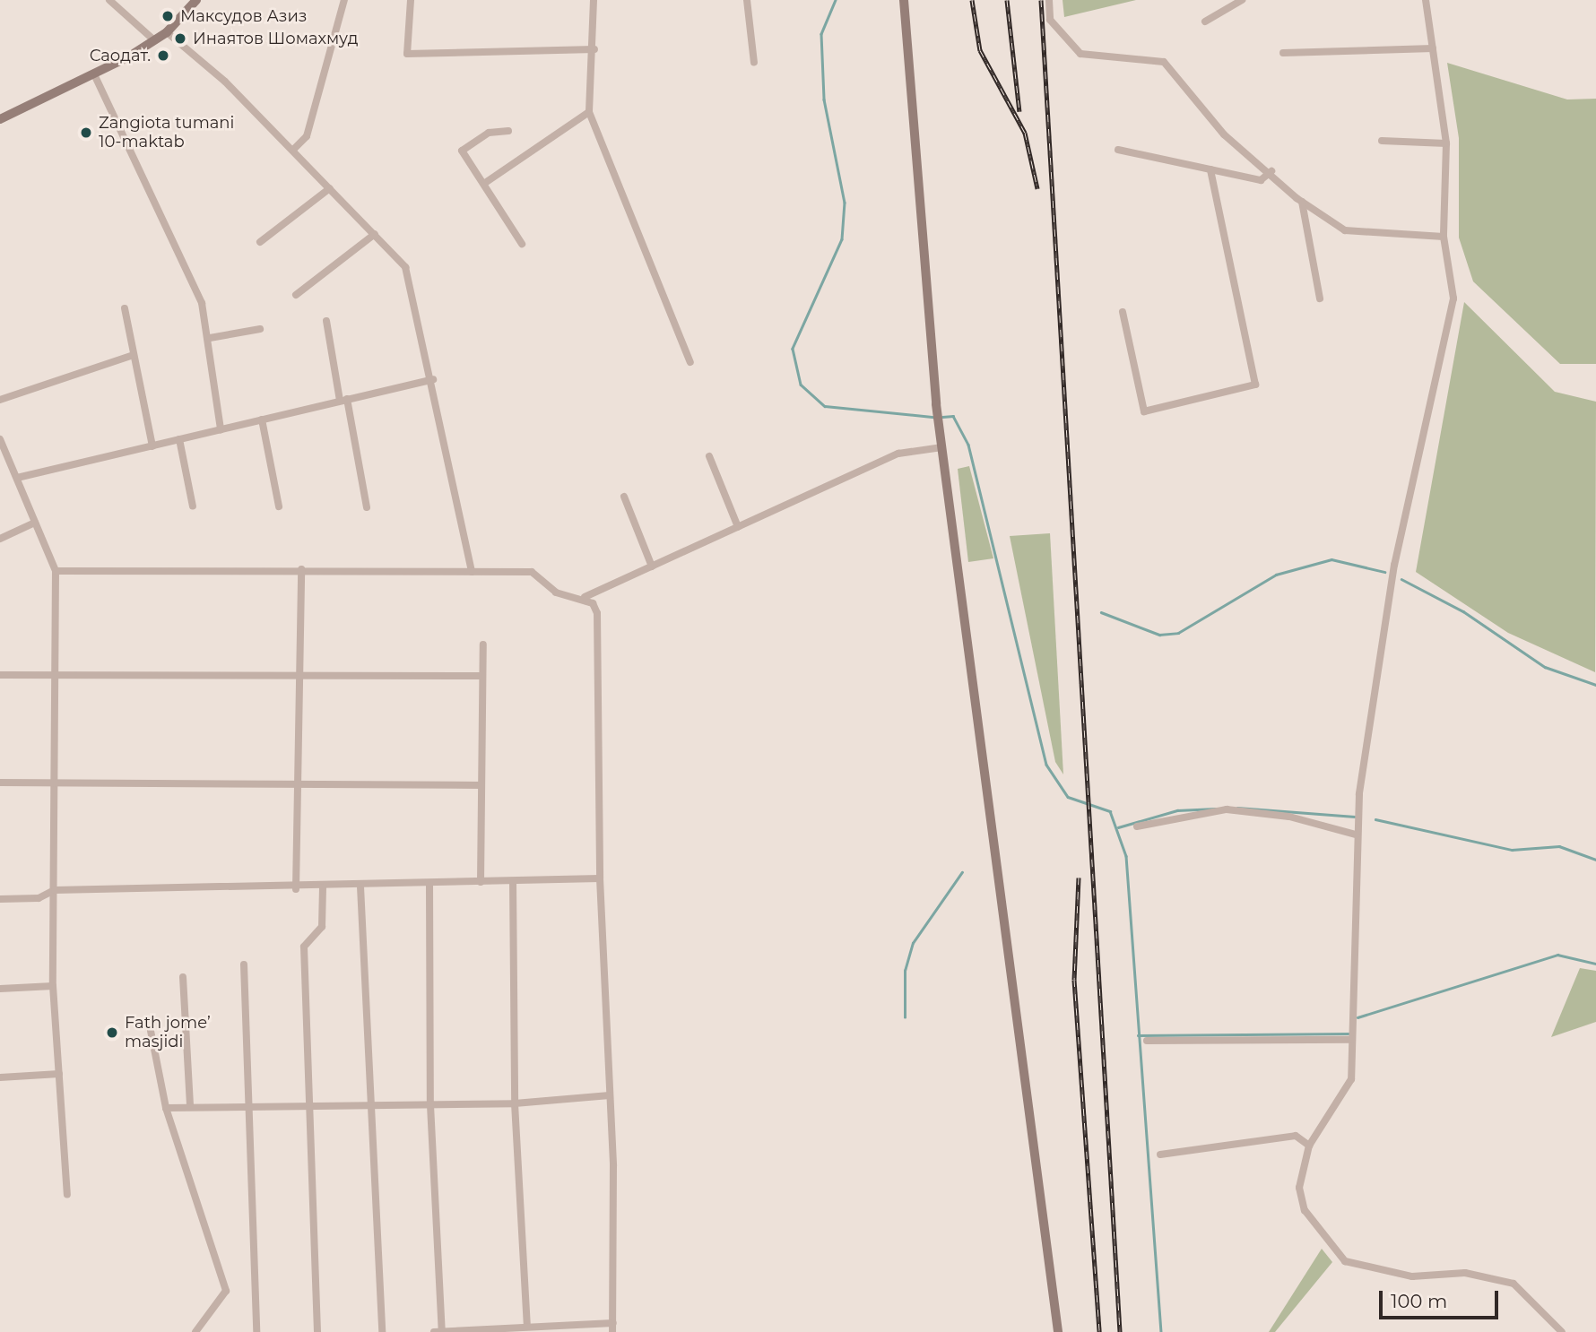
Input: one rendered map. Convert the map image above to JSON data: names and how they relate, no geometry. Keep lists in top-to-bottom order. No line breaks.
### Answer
{"places":["Максудов Азиз","Инаятов Шомахмуд","Саодат.","Zangiota tumani 10-maktab","Fath jome’ masjidi"],"scale_bar":"100 m"}
